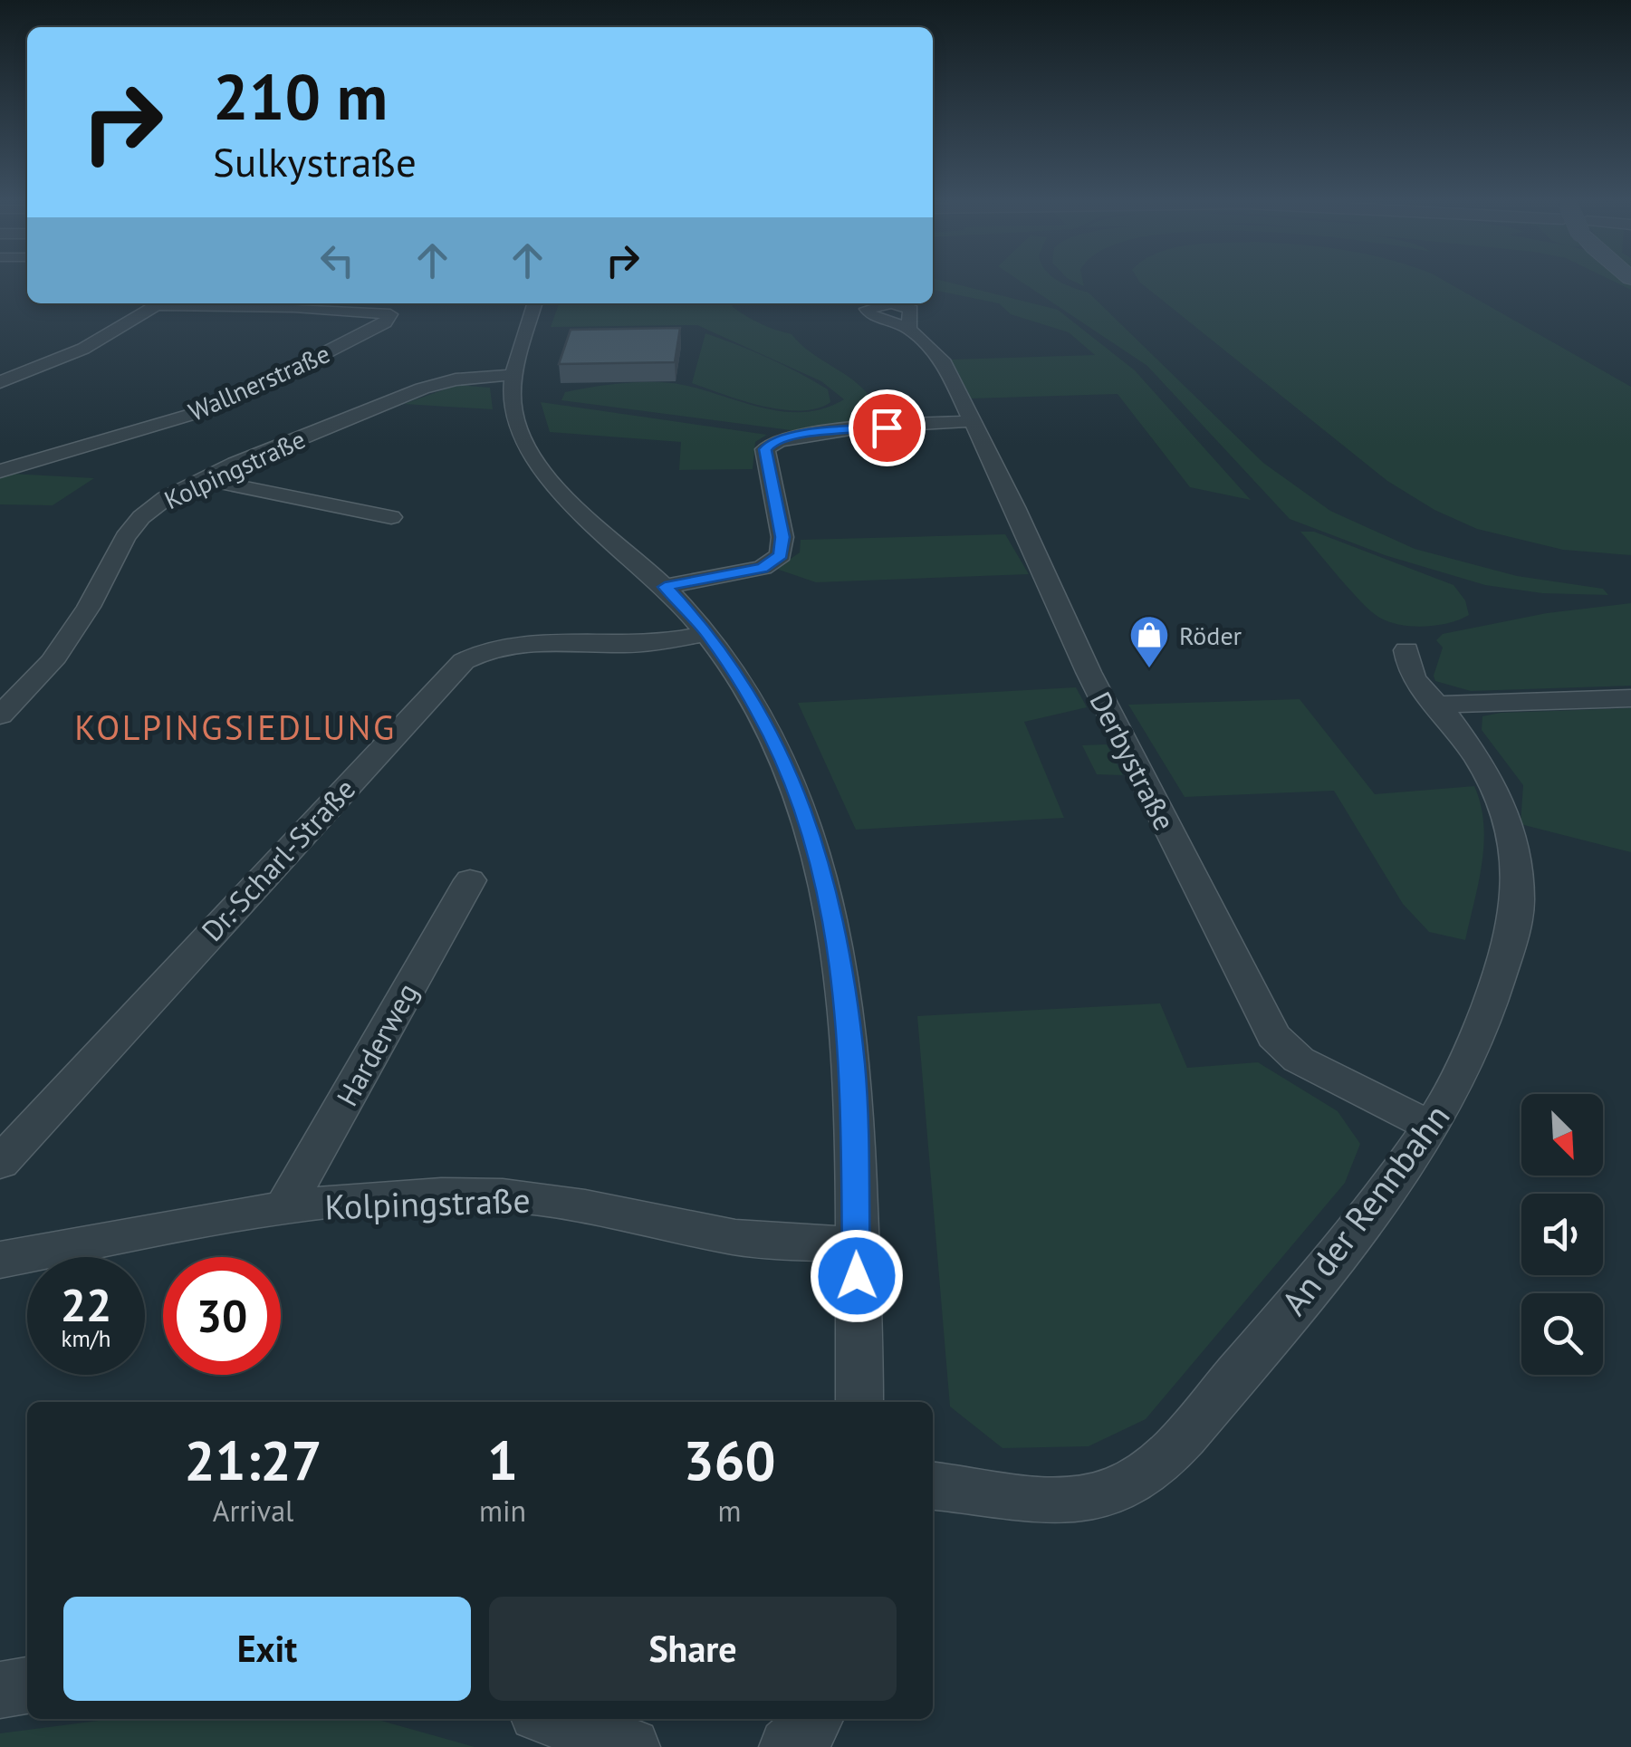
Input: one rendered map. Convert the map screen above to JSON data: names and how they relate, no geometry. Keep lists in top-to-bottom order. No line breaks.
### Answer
{"streets":{"street":["Wallnerstraße","Kolpingstraße","Derbystraße","Dr.-Scharl-Straße","Harderweg","An der Rennbahn"]},"crossings":[["Kolpingstraße","Harderweg"],["Derbystraße","An der Rennbahn"]],"districts":["KOLPINGSIEDLUNG"],"places":{"shop":["Röder"]},"north":"bottom right","page":{"turn":["210 m","Sulkystraße"],"speed":"22 km/h","limit":"30","eta":["21:27","Arrival","1","min","360","m"],"buttons":["Exit","Share"]}}
